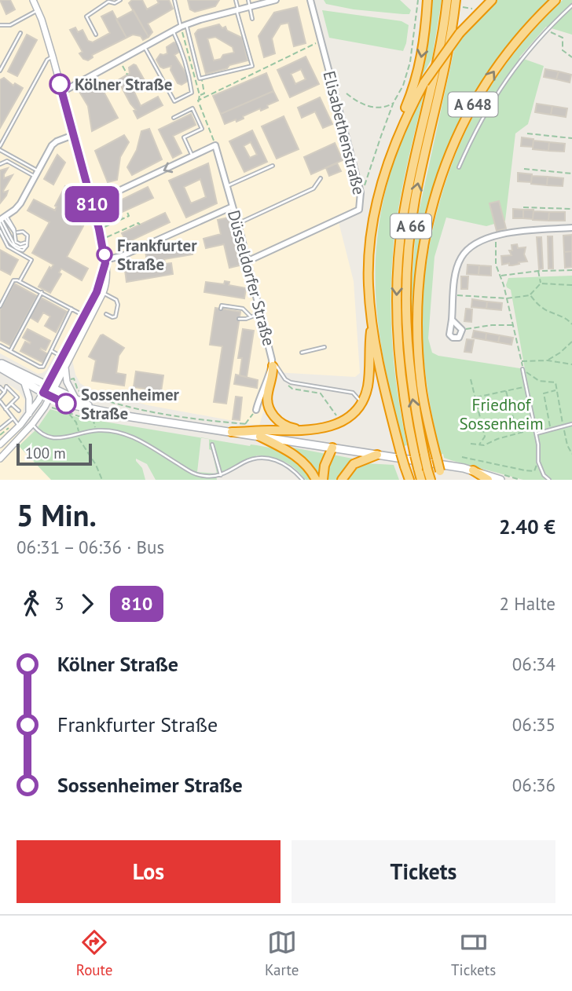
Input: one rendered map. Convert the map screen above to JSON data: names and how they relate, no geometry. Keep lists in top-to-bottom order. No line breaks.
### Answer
{"streets":{"highway":["A 648","A 66"],"street":["Elisabethenstraße","Düsseldorfer Straße"]},"crossings":[["Elisabethenstraße","Düsseldorfer Straße"]],"parks":["Friedhof Sossenheim"],"places":["Kölner Straße","Frankfurter Straße","Sossenheimer Straße"],"lines":["bus line 810"],"scale_bar":"100 m","page":{"on_map":"810","scale":"100 m","heading":["5 Min.","06:31 – 06:36 · Bus","2.40 €"],"legs":["3","810","2 Halte"],"list":[{"name":"Kölner Straße","value":"06:34"},{"name":"Frankfurter Straße","value":"06:35"},{"name":"Sossenheimer Straße","value":"06:36"}],"buttons":["Los","Tickets"],"tabs":["Route","Karte","Tickets"]}}
